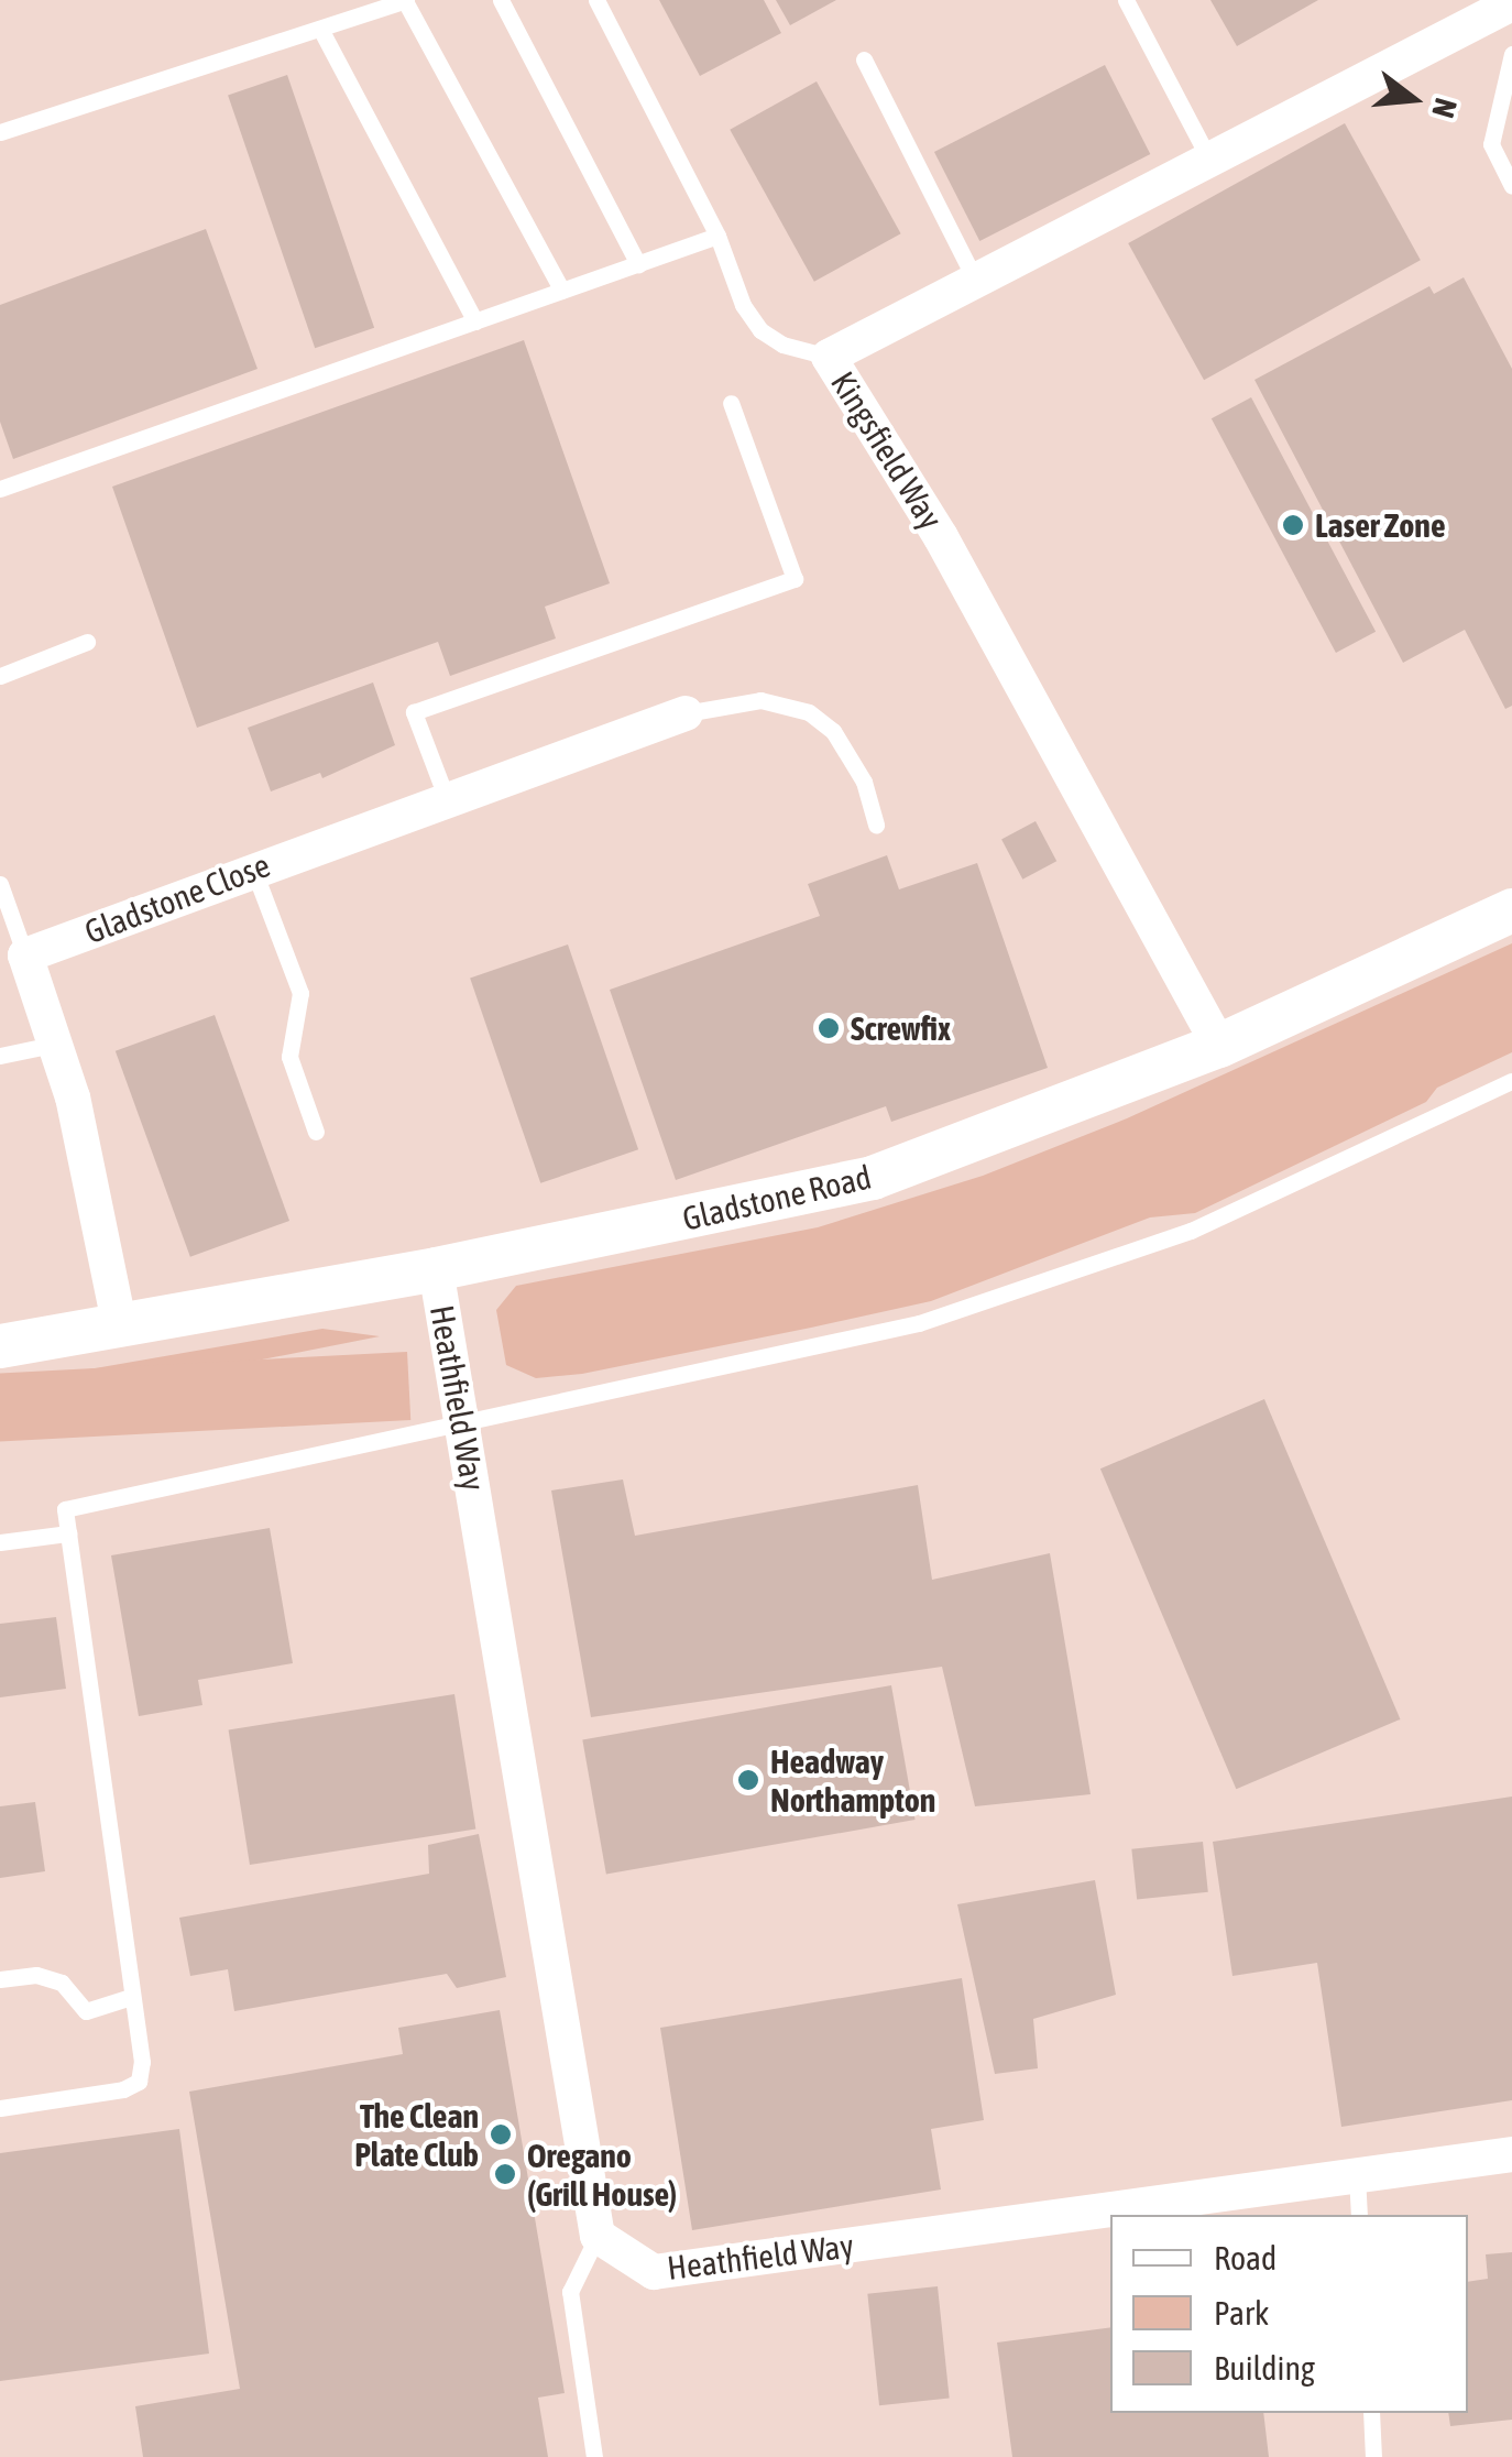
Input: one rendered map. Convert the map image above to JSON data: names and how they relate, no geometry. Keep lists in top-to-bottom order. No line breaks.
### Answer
{"streets":{"street":["Kingsfield Way","Gladstone Close","Gladstone Road","Heathfield Way"]},"crossings":[["Kingsfield Way","Gladstone Road"],["Gladstone Road","Heathfield Way"]],"places":["Laser Zone","Screwfix","Headway Northampton","The Clean Plate Club","Oregano (Grill House)"],"legend":["Road","Park","Building"],"north":"right"}
